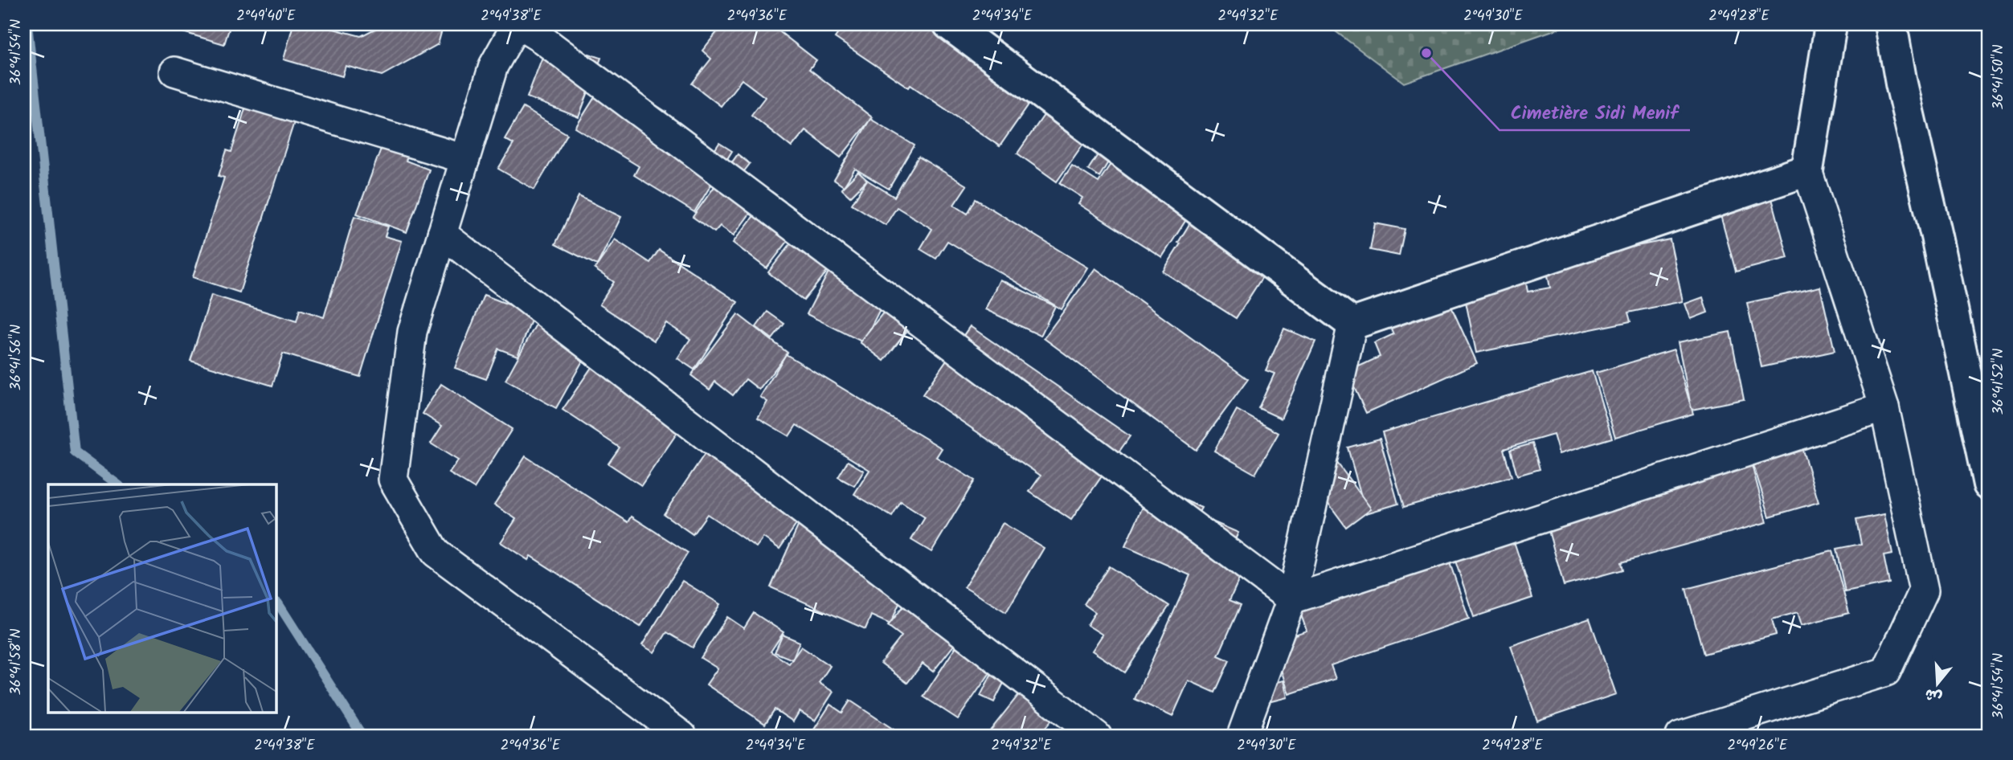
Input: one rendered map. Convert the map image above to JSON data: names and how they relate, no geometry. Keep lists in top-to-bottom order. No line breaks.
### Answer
{"places":["Cimetière Sidi Menif"],"north":"bottom","coordinates":["2°49'40\"E","2°49'38\"E","2°49'36\"E","2°49'34\"E","2°49'32\"E","2°49'30\"E","2°49'28\"E","36°41'54\"N","36°41'50\"N","36°41'56\"N","36°41'52\"N","36°41'58\"N","2°49'26\"E"]}
